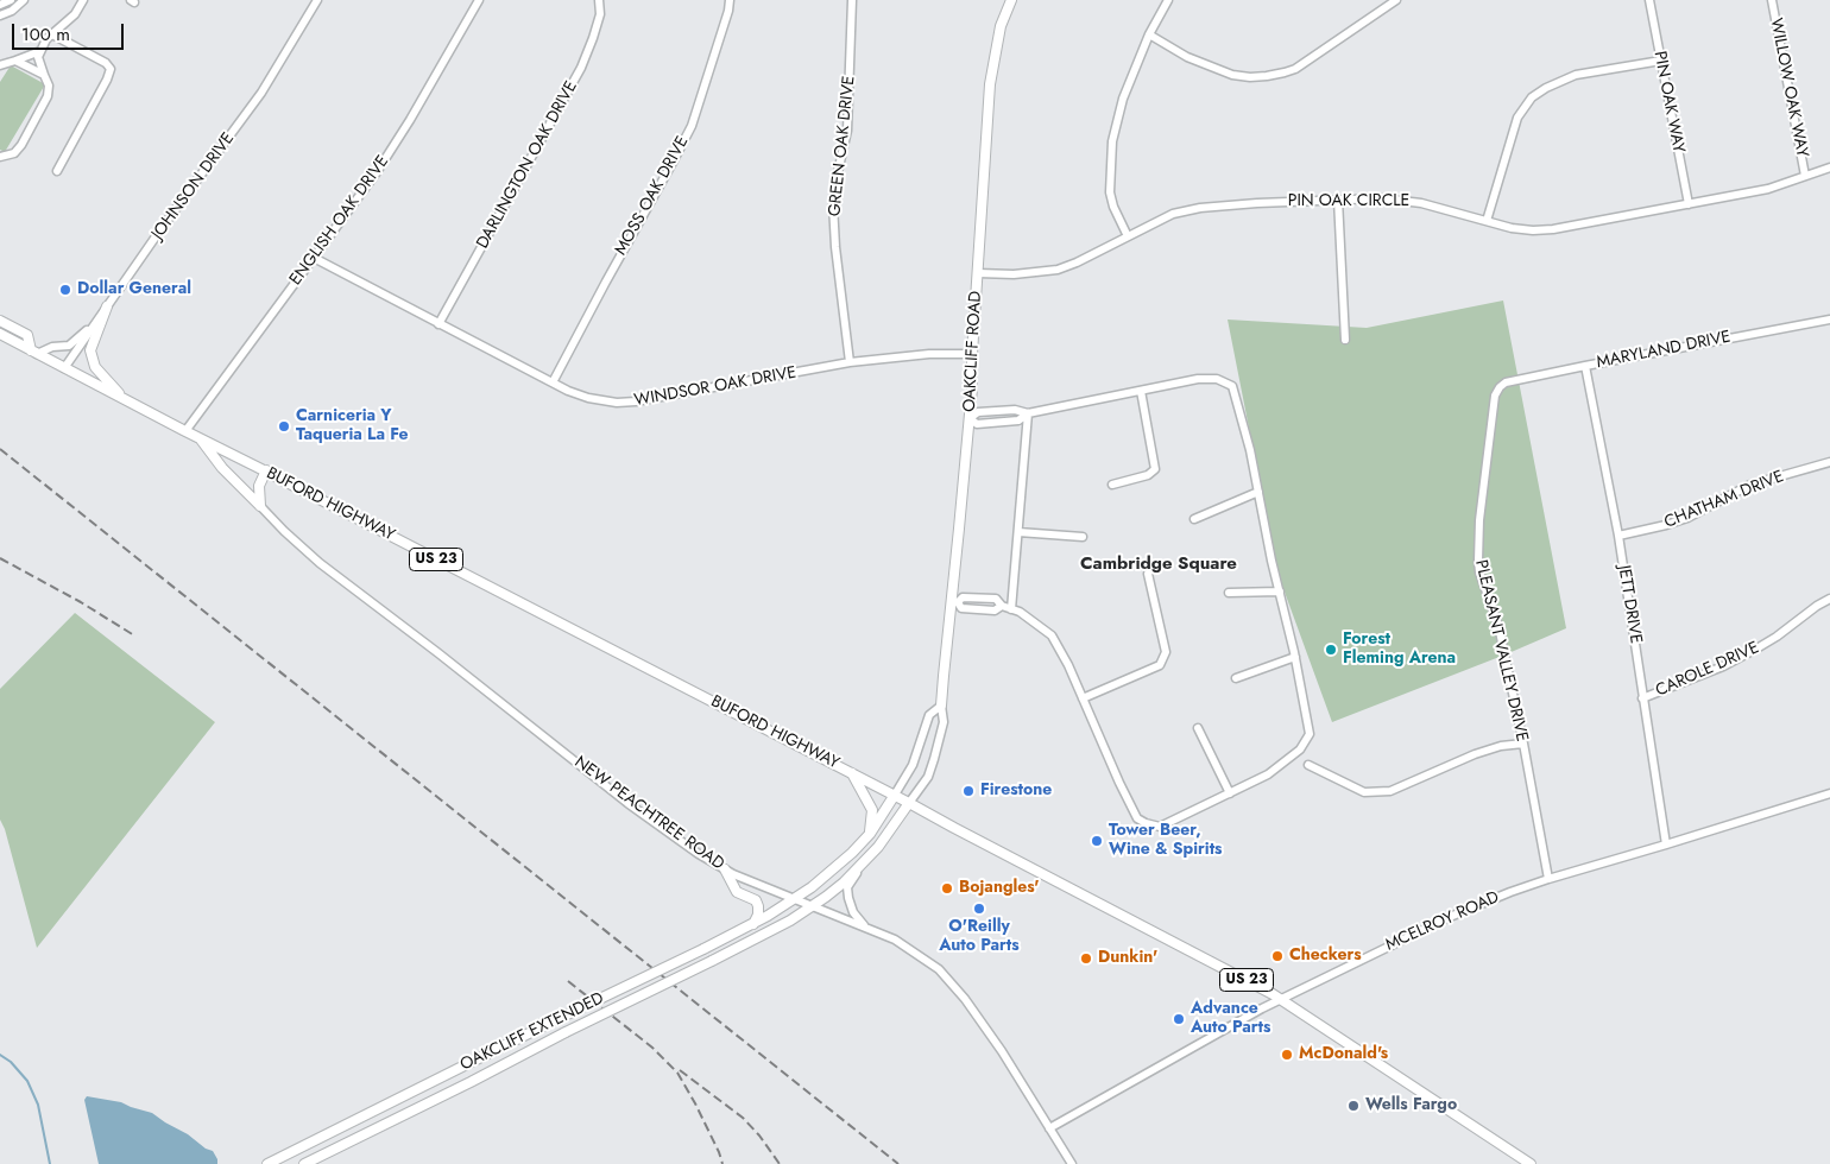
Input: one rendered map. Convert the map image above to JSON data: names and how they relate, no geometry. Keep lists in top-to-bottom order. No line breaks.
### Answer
{"streets":{"main road":["OAKCLIFF ROAD","BUFORD HIGHWAY","US 23","OAKCLIFF EXTENDED"],"street":["WILLOW OAK WAY","PIN OAK WAY","GREEN OAK DRIVE","DARLINGTON OAK DRIVE","JOHNSON DRIVE","MOSS OAK DRIVE","PIN OAK CIRCLE","ENGLISH OAK DRIVE","MARYLAND DRIVE","WINDSOR OAK DRIVE","CHATHAM DRIVE","JETT DRIVE","PLEASANT VALLEY DRIVE","CAROLE DRIVE","NEW PEACHTREE ROAD","MCELROY ROAD"]},"crossings":[["WILLOW OAK WAY","PIN OAK CIRCLE"],["PIN OAK WAY","PIN OAK CIRCLE"],["GREEN OAK DRIVE","WINDSOR OAK DRIVE"],["DARLINGTON OAK DRIVE","WINDSOR OAK DRIVE"],["JOHNSON DRIVE","BUFORD HIGHWAY"],["MOSS OAK DRIVE","WINDSOR OAK DRIVE"],["PIN OAK CIRCLE","OAKCLIFF ROAD"],["ENGLISH OAK DRIVE","WINDSOR OAK DRIVE"],["ENGLISH OAK DRIVE","BUFORD HIGHWAY"],["MARYLAND DRIVE","JETT DRIVE"],["MARYLAND DRIVE","PLEASANT VALLEY DRIVE"],["OAKCLIFF ROAD","WINDSOR OAK DRIVE"],["OAKCLIFF ROAD","BUFORD HIGHWAY"],["OAKCLIFF ROAD","NEW PEACHTREE ROAD"],["OAKCLIFF ROAD","OAKCLIFF EXTENDED"],["CHATHAM DRIVE","JETT DRIVE"],["BUFORD HIGHWAY","MCELROY ROAD"],["JETT DRIVE","CAROLE DRIVE"],["JETT DRIVE","MCELROY ROAD"],["PLEASANT VALLEY DRIVE","MCELROY ROAD"],["NEW PEACHTREE ROAD","MCELROY ROAD"],["NEW PEACHTREE ROAD","OAKCLIFF EXTENDED"]],"districts":["Cambridge Square"],"places":["Dollar General","Carniceria Y Taqueria La Fe","Forest Fleming Arena","Firestone","Tower Beer, Wine & Spirits","Bojangles'","O'Reilly Auto Parts","Checkers","Dunkin'","Advance Auto Parts","McDonald's","Wells Fargo"],"scale_bar":"100 m"}
